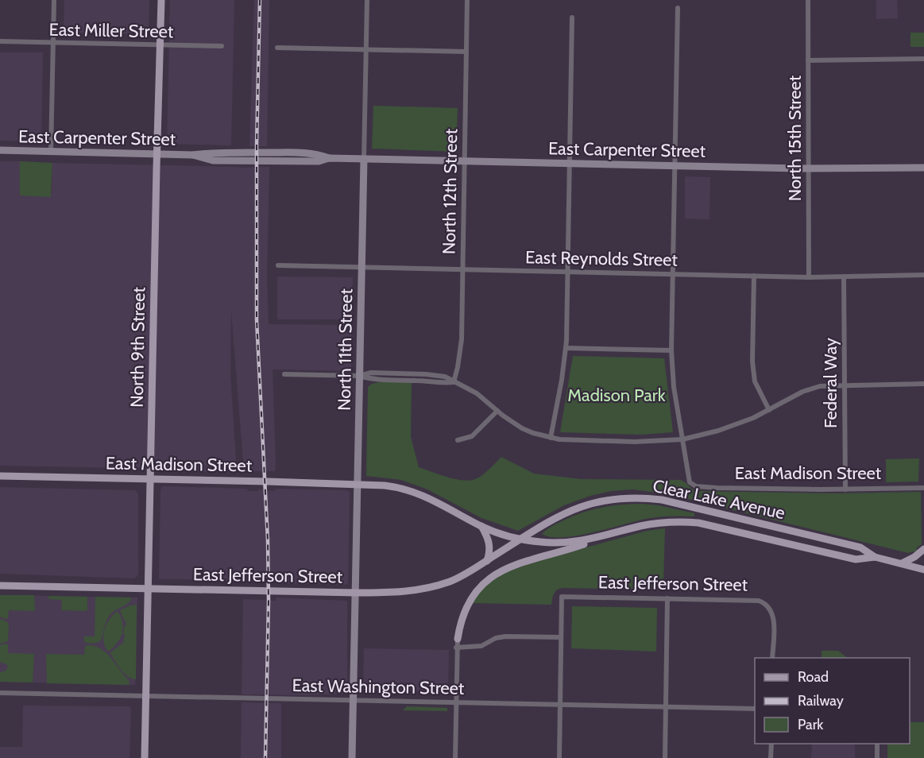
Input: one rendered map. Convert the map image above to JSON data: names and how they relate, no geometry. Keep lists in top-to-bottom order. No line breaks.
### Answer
{"streets":{"main road":["North 9th Street","East Madison Street","Clear Lake Avenue","East Jefferson Street"],"street":["East Miller Street","East Carpenter Street","North 15th Street","North 12th Street","East Reynolds Street","North 11th Street","Federal Way","East Washington Street"]},"crossings":[["East Miller Street","North 9th Street"],["East Carpenter Street","North 15th Street"],["East Carpenter Street","North 12th Street"],["East Carpenter Street","North 9th Street"],["East Carpenter Street","North 11th Street"],["North 15th Street","East Reynolds Street"],["North 12th Street","East Reynolds Street"],["East Reynolds Street","North 11th Street"],["East Reynolds Street","Federal Way"],["North 9th Street","East Madison Street"],["North 9th Street","East Jefferson Street"],["North 9th Street","East Washington Street"],["North 11th Street","East Madison Street"],["North 11th Street","East Jefferson Street"],["North 11th Street","East Washington Street"],["Federal Way","East Madison Street"],["East Madison Street","Clear Lake Avenue"],["East Madison Street","East Jefferson Street"],["Clear Lake Avenue","East Jefferson Street"]],"parks":["Madison Park"],"legend":["Road","Railway","Park"]}
